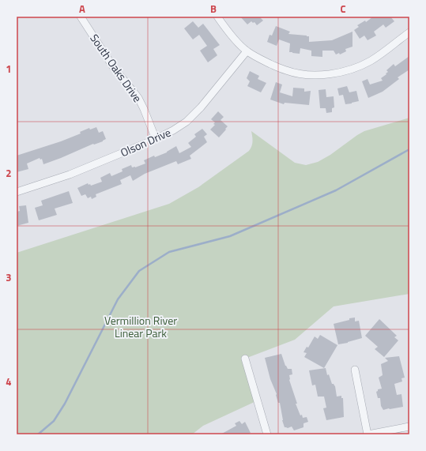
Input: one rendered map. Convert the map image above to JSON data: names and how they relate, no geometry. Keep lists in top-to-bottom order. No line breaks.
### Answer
{"streets":{"street":["South Oaks Drive","Olson Drive"]},"crossings":[["South Oaks Drive","Olson Drive"]],"parks":["Vermillion River Linear Park"],"grid":{"columns":["A","B","C"],"rows":["1","2","3","4"]}}
